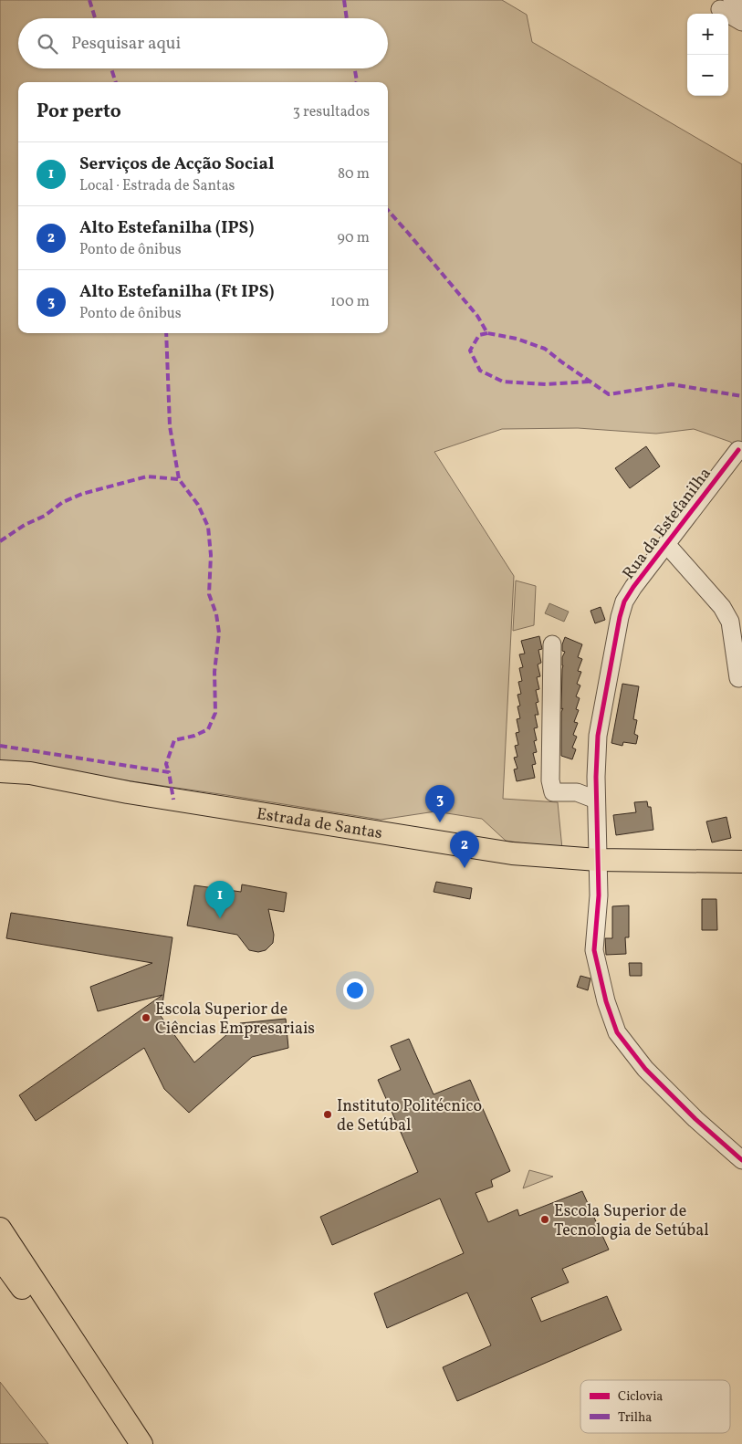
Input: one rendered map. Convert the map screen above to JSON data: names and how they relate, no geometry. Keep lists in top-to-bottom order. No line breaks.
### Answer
{"streets":{"main road":["Estrada de Santas"],"street":["Rua da Estefanilha"]},"crossings":[["Rua da Estefanilha","Estrada de Santas"]],"places":["Escola Superior de Ciências Empresariais","Instituto Politécnico de Setúbal","Escola Superior de Tecnologia de Setúbal"],"legend":["Ciclovia","Trilha"],"page":{"map_buttons":["+","−"],"search":"Pesquisar aqui","heading":["Por perto","3 resultados"],"list":[{"mark":"1","name":"Serviços de Acção Social","note":"Local · Estrada de Santas","value":"80 m"},{"mark":"2","name":"Alto Estefanilha (IPS)","note":"Ponto de ônibus","value":"90 m"},{"mark":"3","name":"Alto Estefanilha (Ft IPS)","note":"Ponto de ônibus","value":"100 m"}],"pins":["3","2","1"]}}
